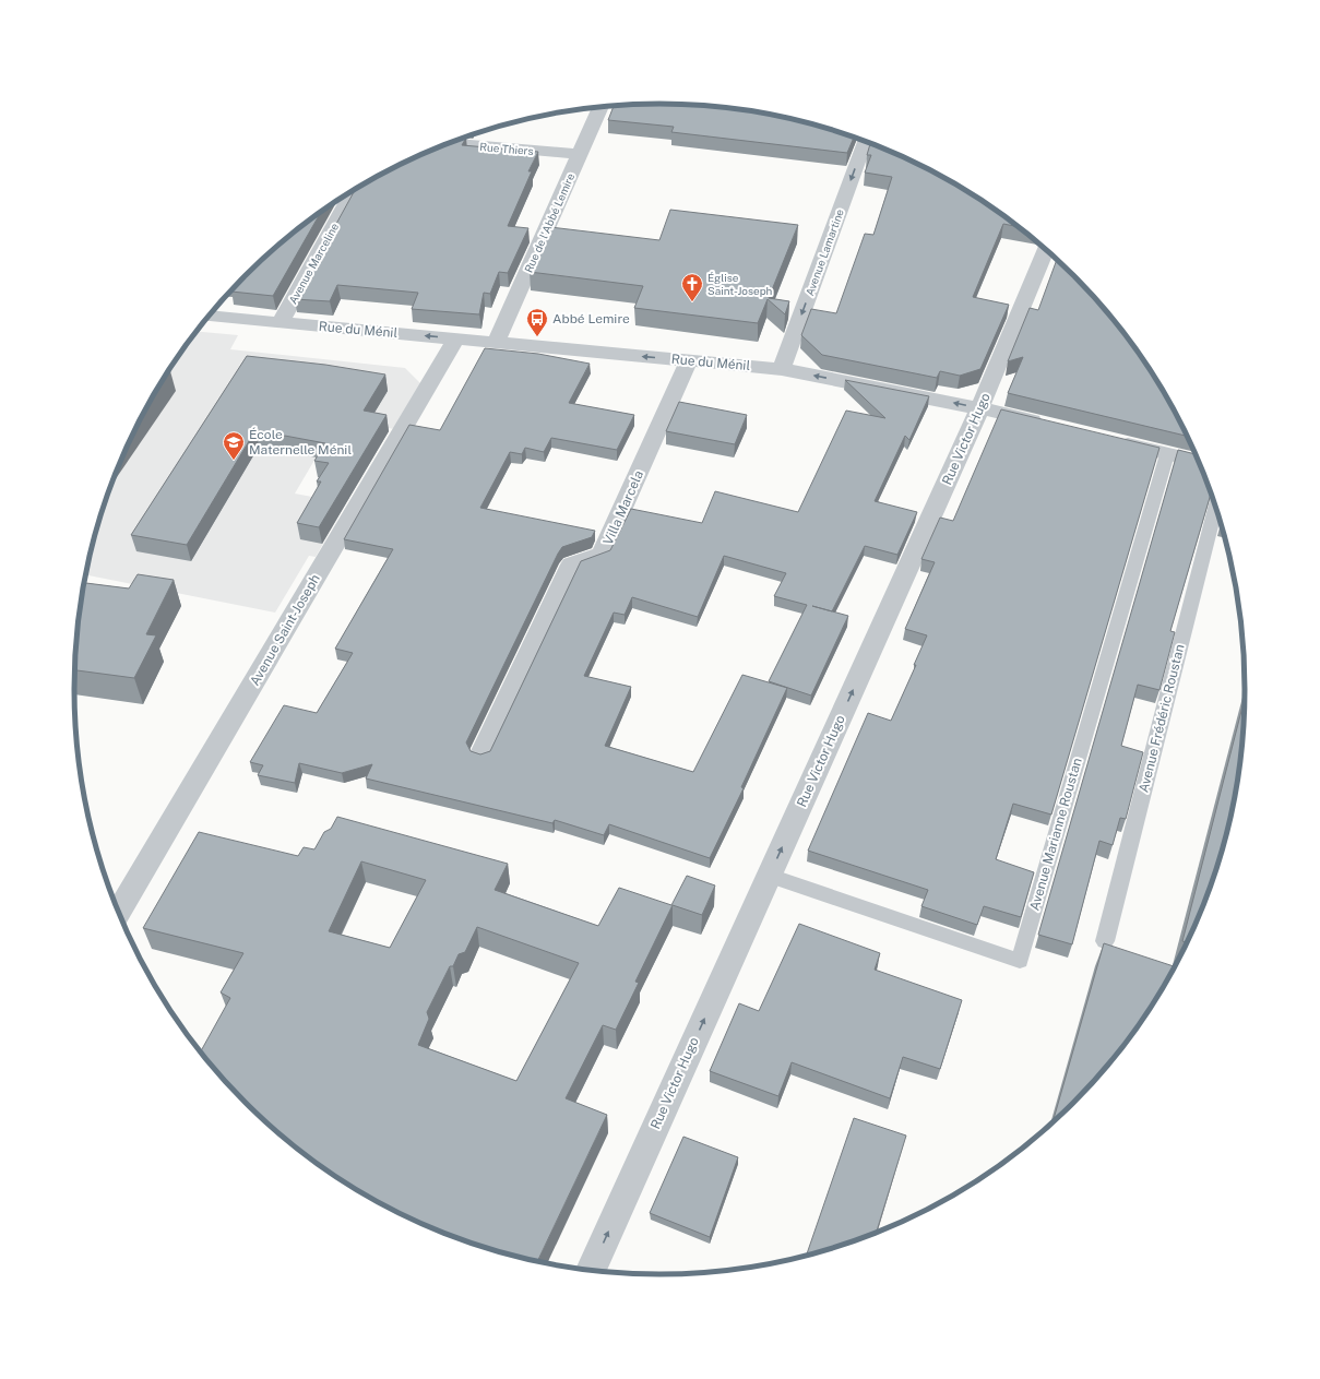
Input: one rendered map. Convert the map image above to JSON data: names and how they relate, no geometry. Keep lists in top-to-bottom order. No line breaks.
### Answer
{"streets":{"street":["Rue Thiers","Rue de l'Abbé Lemire","Avenue Lamartine","Avenue Marceline","Rue du Ménil","Rue Victor Hugo","Villa Marcela","Avenue Saint-Joseph"],"lane":["Avenue Frédéric Roustan","Avenue Marianne Roustan"]},"crossings":[["Rue Thiers","Rue de l'Abbé Lemire"],["Rue de l'Abbé Lemire","Rue du Ménil"],["Avenue Lamartine","Rue du Ménil"],["Avenue Marceline","Rue du Ménil"],["Rue du Ménil","Rue Victor Hugo"],["Rue du Ménil","Villa Marcela"],["Rue du Ménil","Avenue Saint-Joseph"],["Rue Victor Hugo","Avenue Marianne Roustan"]],"one_way":["Avenue Lamartine","Rue du Ménil","Rue Victor Hugo"],"places":{"church":["Église Saint-Joseph"],"bus stop":["Abbé Lemire"],"school or university":["École Maternelle Ménil"]}}
